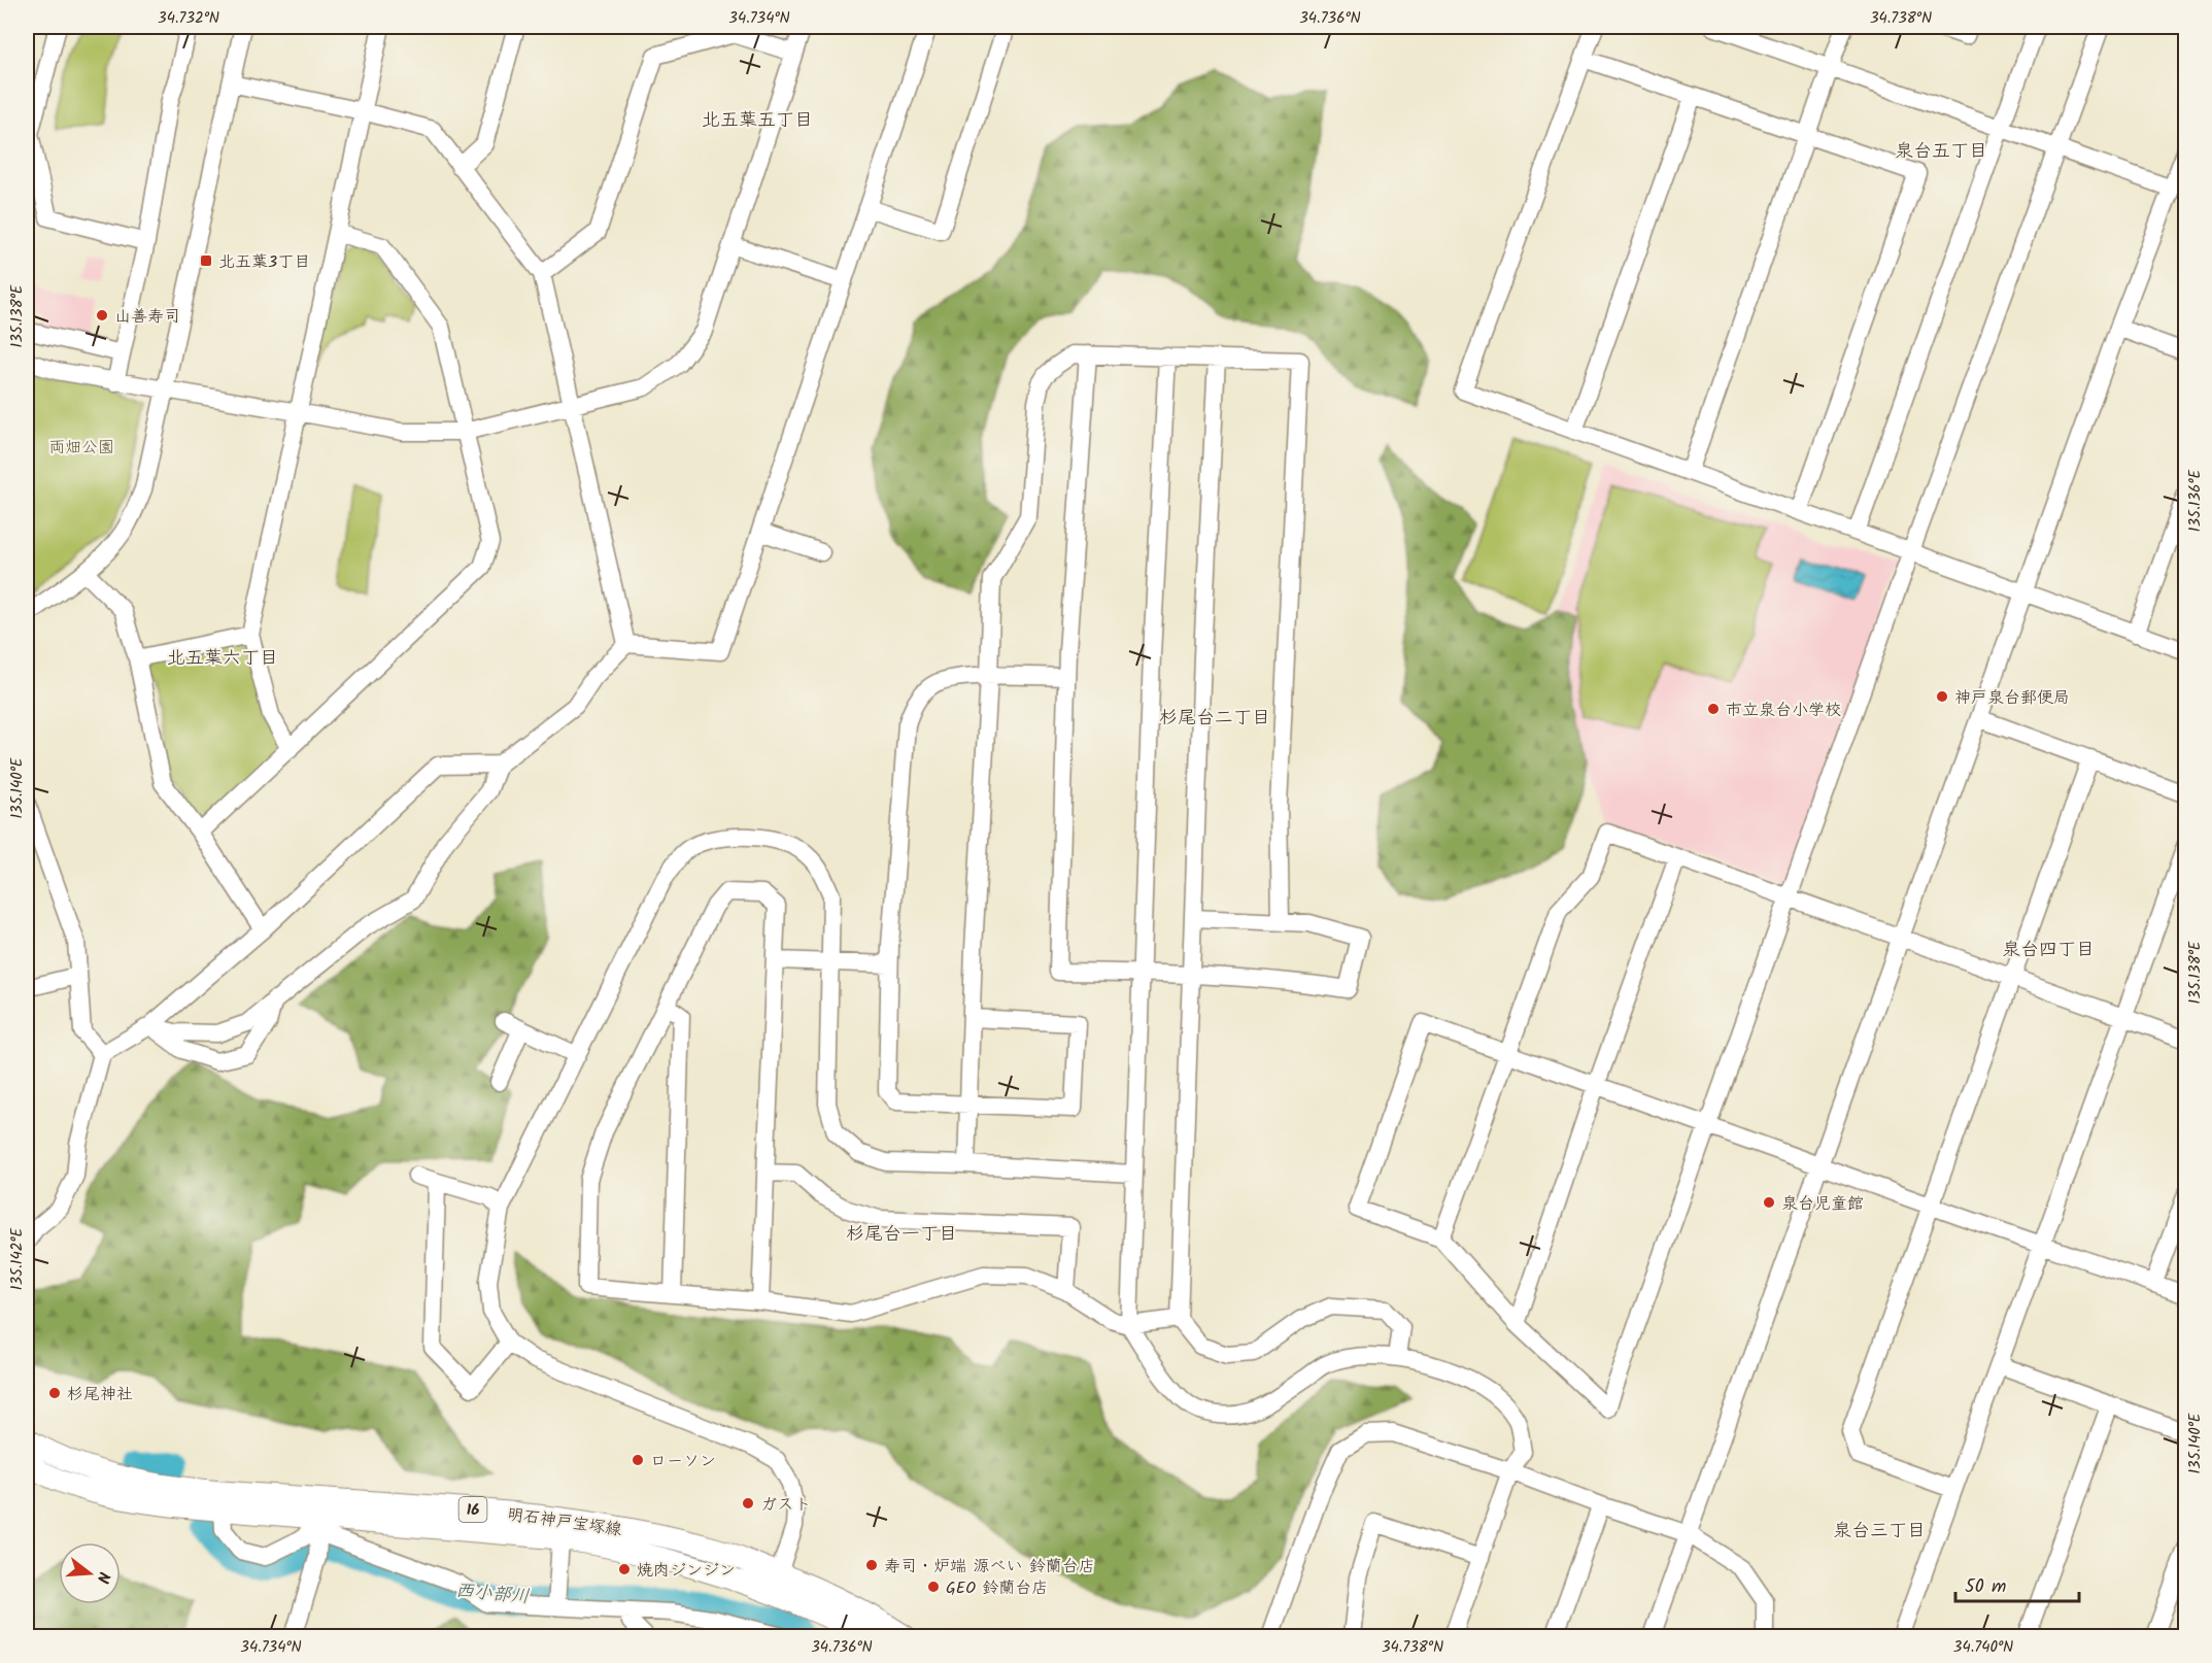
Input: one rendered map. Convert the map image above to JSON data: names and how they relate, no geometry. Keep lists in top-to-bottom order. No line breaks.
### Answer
{"streets":{"main road":["16","明石神戸宝塚線"]},"districts":["北五葉五丁目","泉台五丁目","北五葉六丁目","杉尾台二丁目","泉台四丁目","杉尾台一丁目","泉台三丁目"],"water":["西小部川"],"parks":["両畑公園"],"places":{"transit":["北五葉3丁目"],"other":["山善寿司","神戸泉台郵便局","市立泉台小学校","泉台児童館","杉尾神社","ローソン","ガスト","寿司・炉端 源べい 鈴蘭台店","焼肉ジンジン","GEO 鈴蘭台店"]},"scale_bar":"50 m","north":"right","coordinates":["34.732°N","34.734°N","34.736°N","34.738°N","135.138°E","135.136°E","135.140°E","135.142°E","34.740°N"]}
